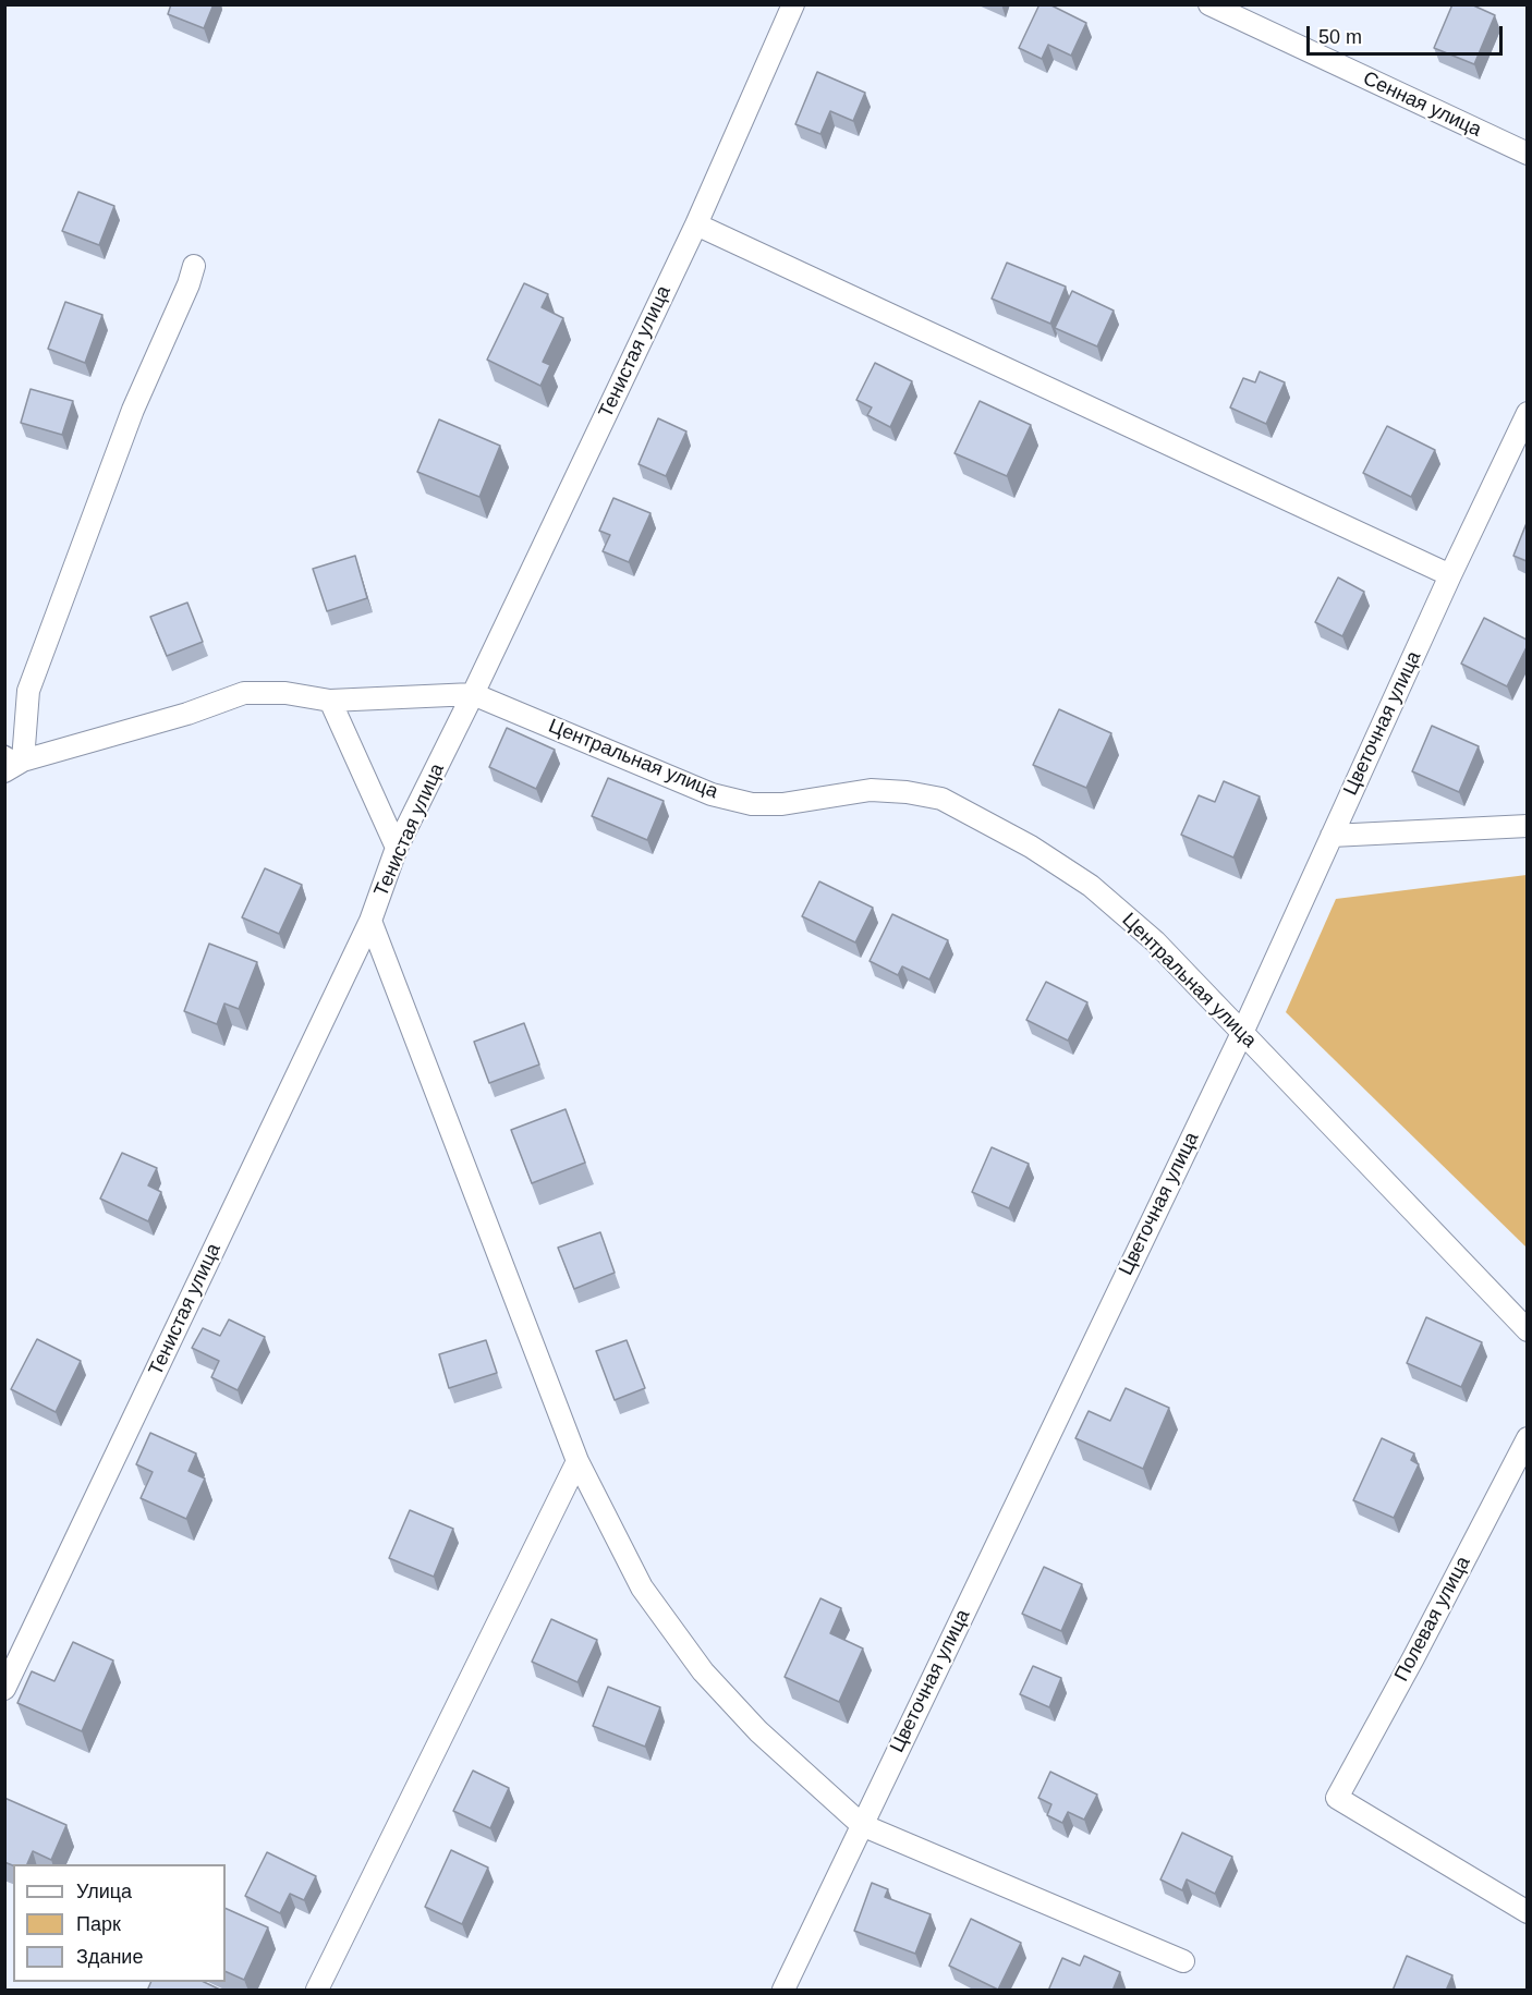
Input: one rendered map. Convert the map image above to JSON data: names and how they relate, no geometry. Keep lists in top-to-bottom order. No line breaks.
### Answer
{"streets":{"street":["Сенная улица","Тенистая улица","Цветочная улица","Центральная улица","Полевая улица"]},"crossings":[["Тенистая улица","Центральная улица"],["Цветочная улица","Центральная улица"]],"legend":["Улица","Парк","Здание"],"scale_bar":"50 m"}
